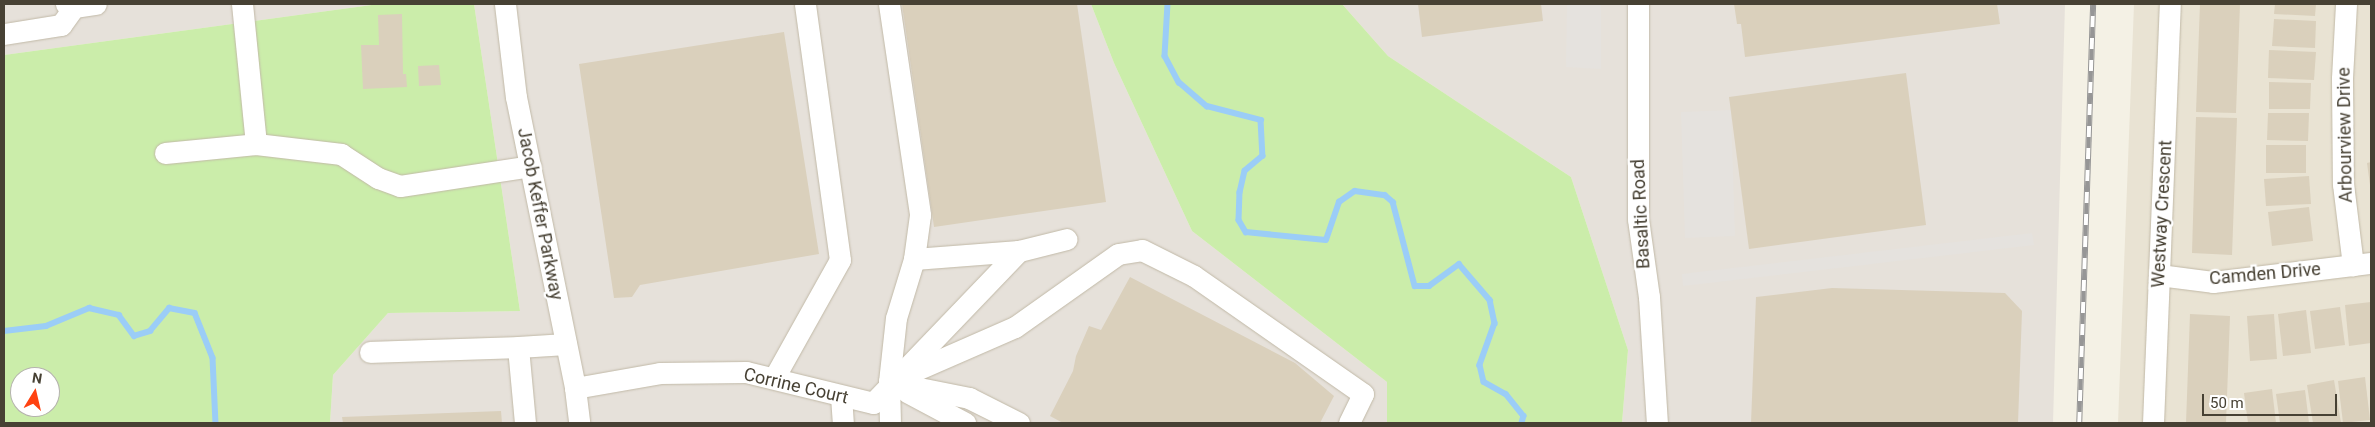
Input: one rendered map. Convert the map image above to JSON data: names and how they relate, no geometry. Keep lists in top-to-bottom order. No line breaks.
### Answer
{"streets":{"street":["Arbourview Drive","Jacob Keffer Parkway","Basaltic Road","Westway Crescent","Camden Drive","Corrine Court"]},"crossings":[["Arbourview Drive","Camden Drive"],["Jacob Keffer Parkway","Corrine Court"],["Westway Crescent","Camden Drive"]],"scale_bar":"50 m","north":"top"}
